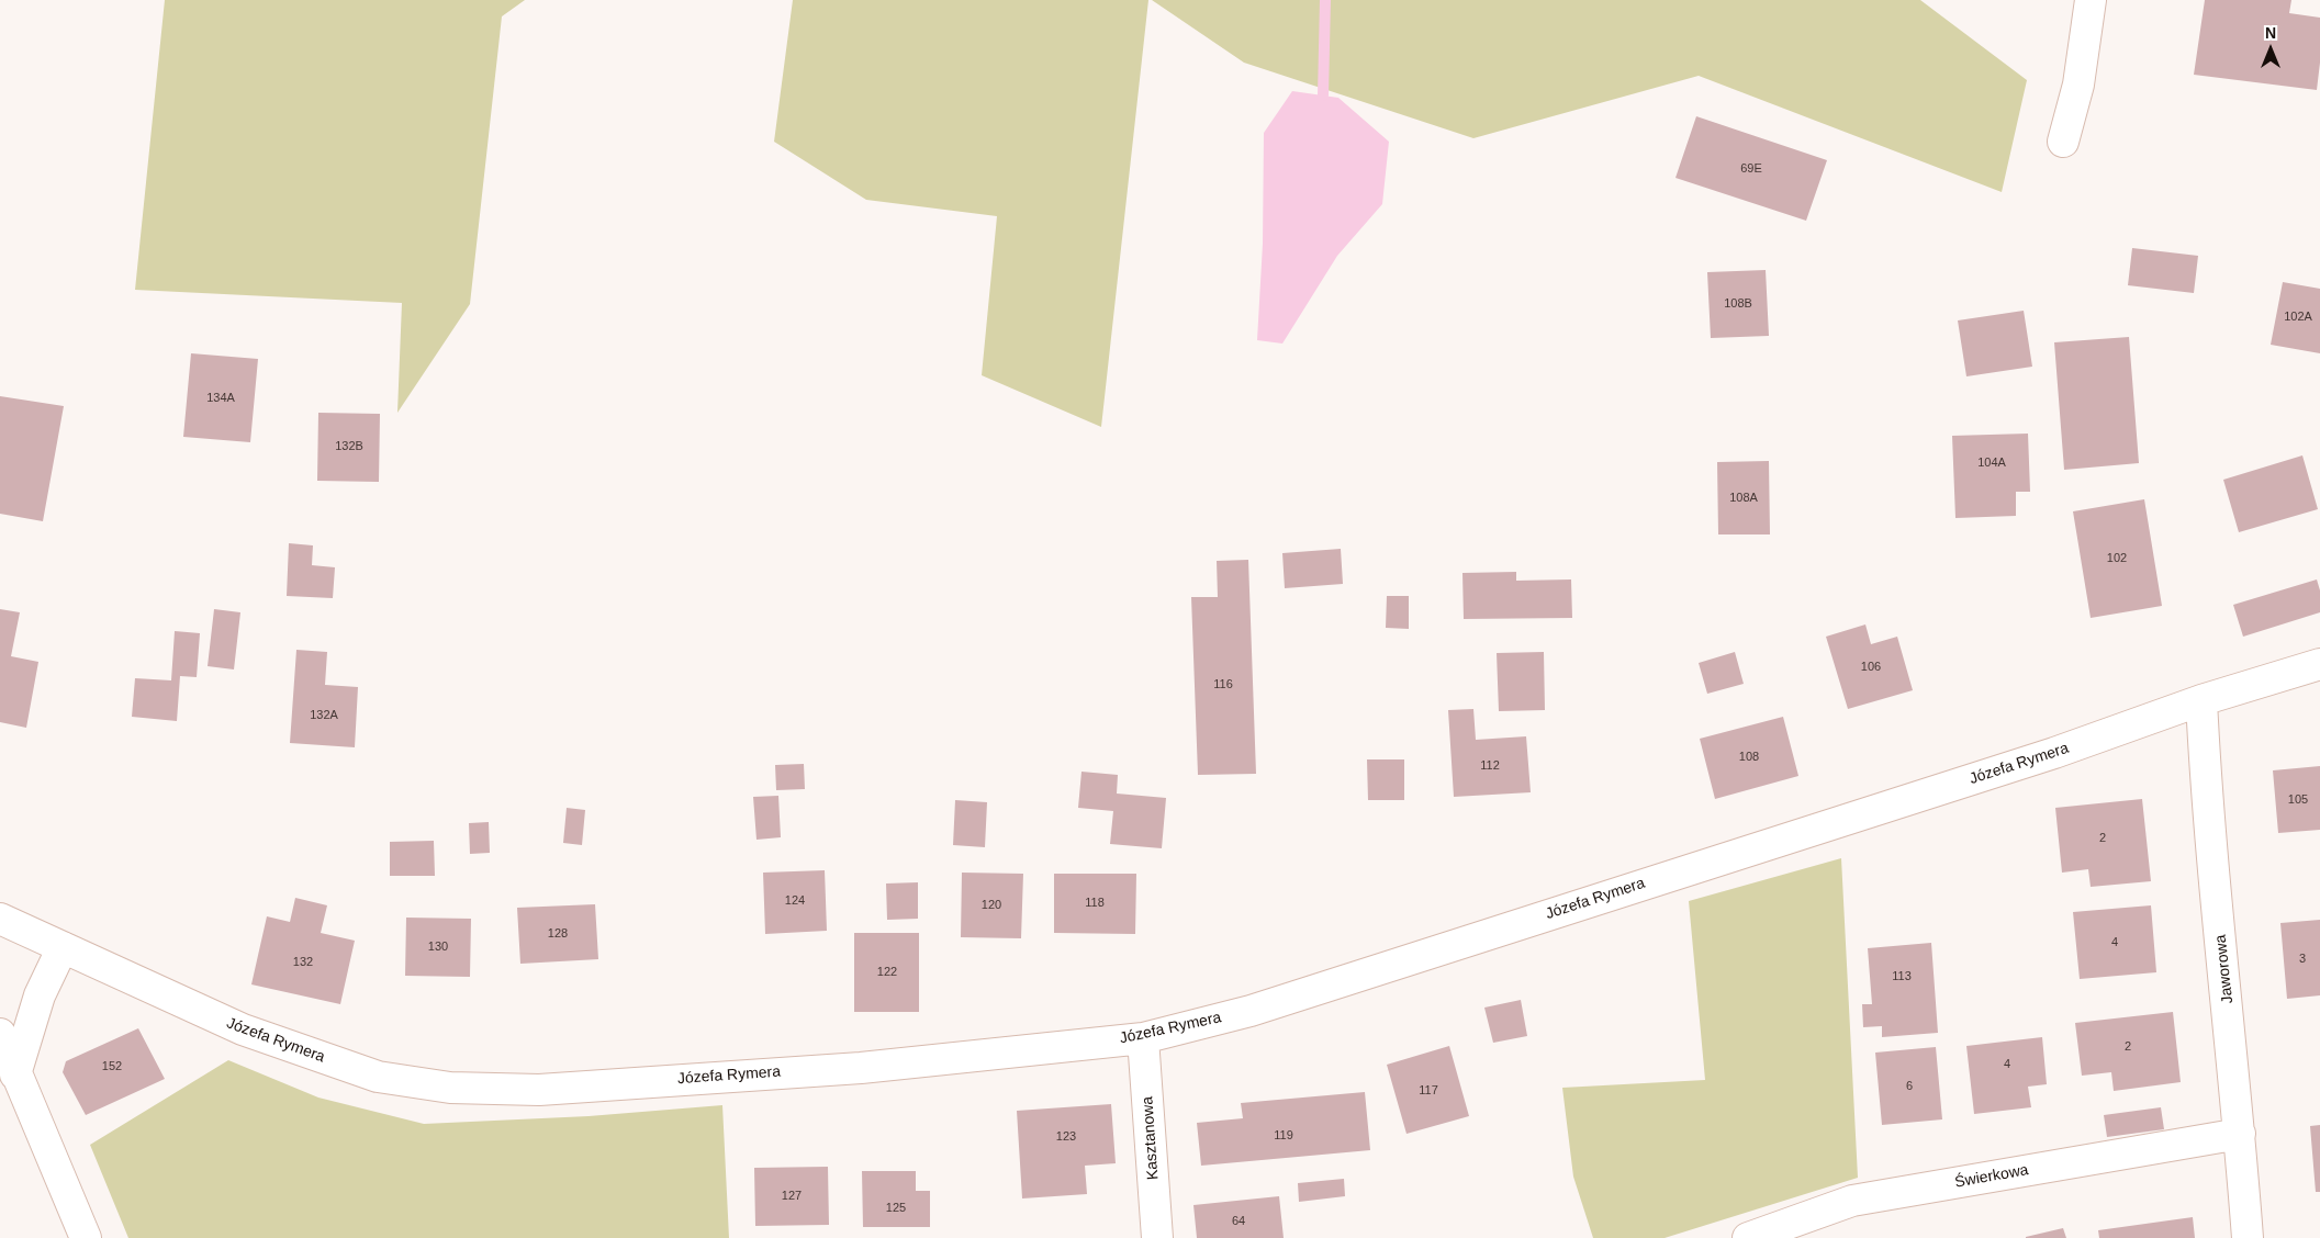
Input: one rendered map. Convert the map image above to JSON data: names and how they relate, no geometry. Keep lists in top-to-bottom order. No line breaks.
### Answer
{"streets":{"street":["Józefa Rymera","Jaworowa","Kasztanowa","Świerkowa"]},"crossings":[["Józefa Rymera","Jaworowa"],["Józefa Rymera","Kasztanowa"],["Jaworowa","Świerkowa"]],"house_numbers":["69E","108B","102A","134A","132B","104A","108A","102","106","116","132A","108","112","105","2","124","118","120","128","4","130","3","132","122","113","2","4","152","6","117","119","123","127","125","64"],"north":"top"}
